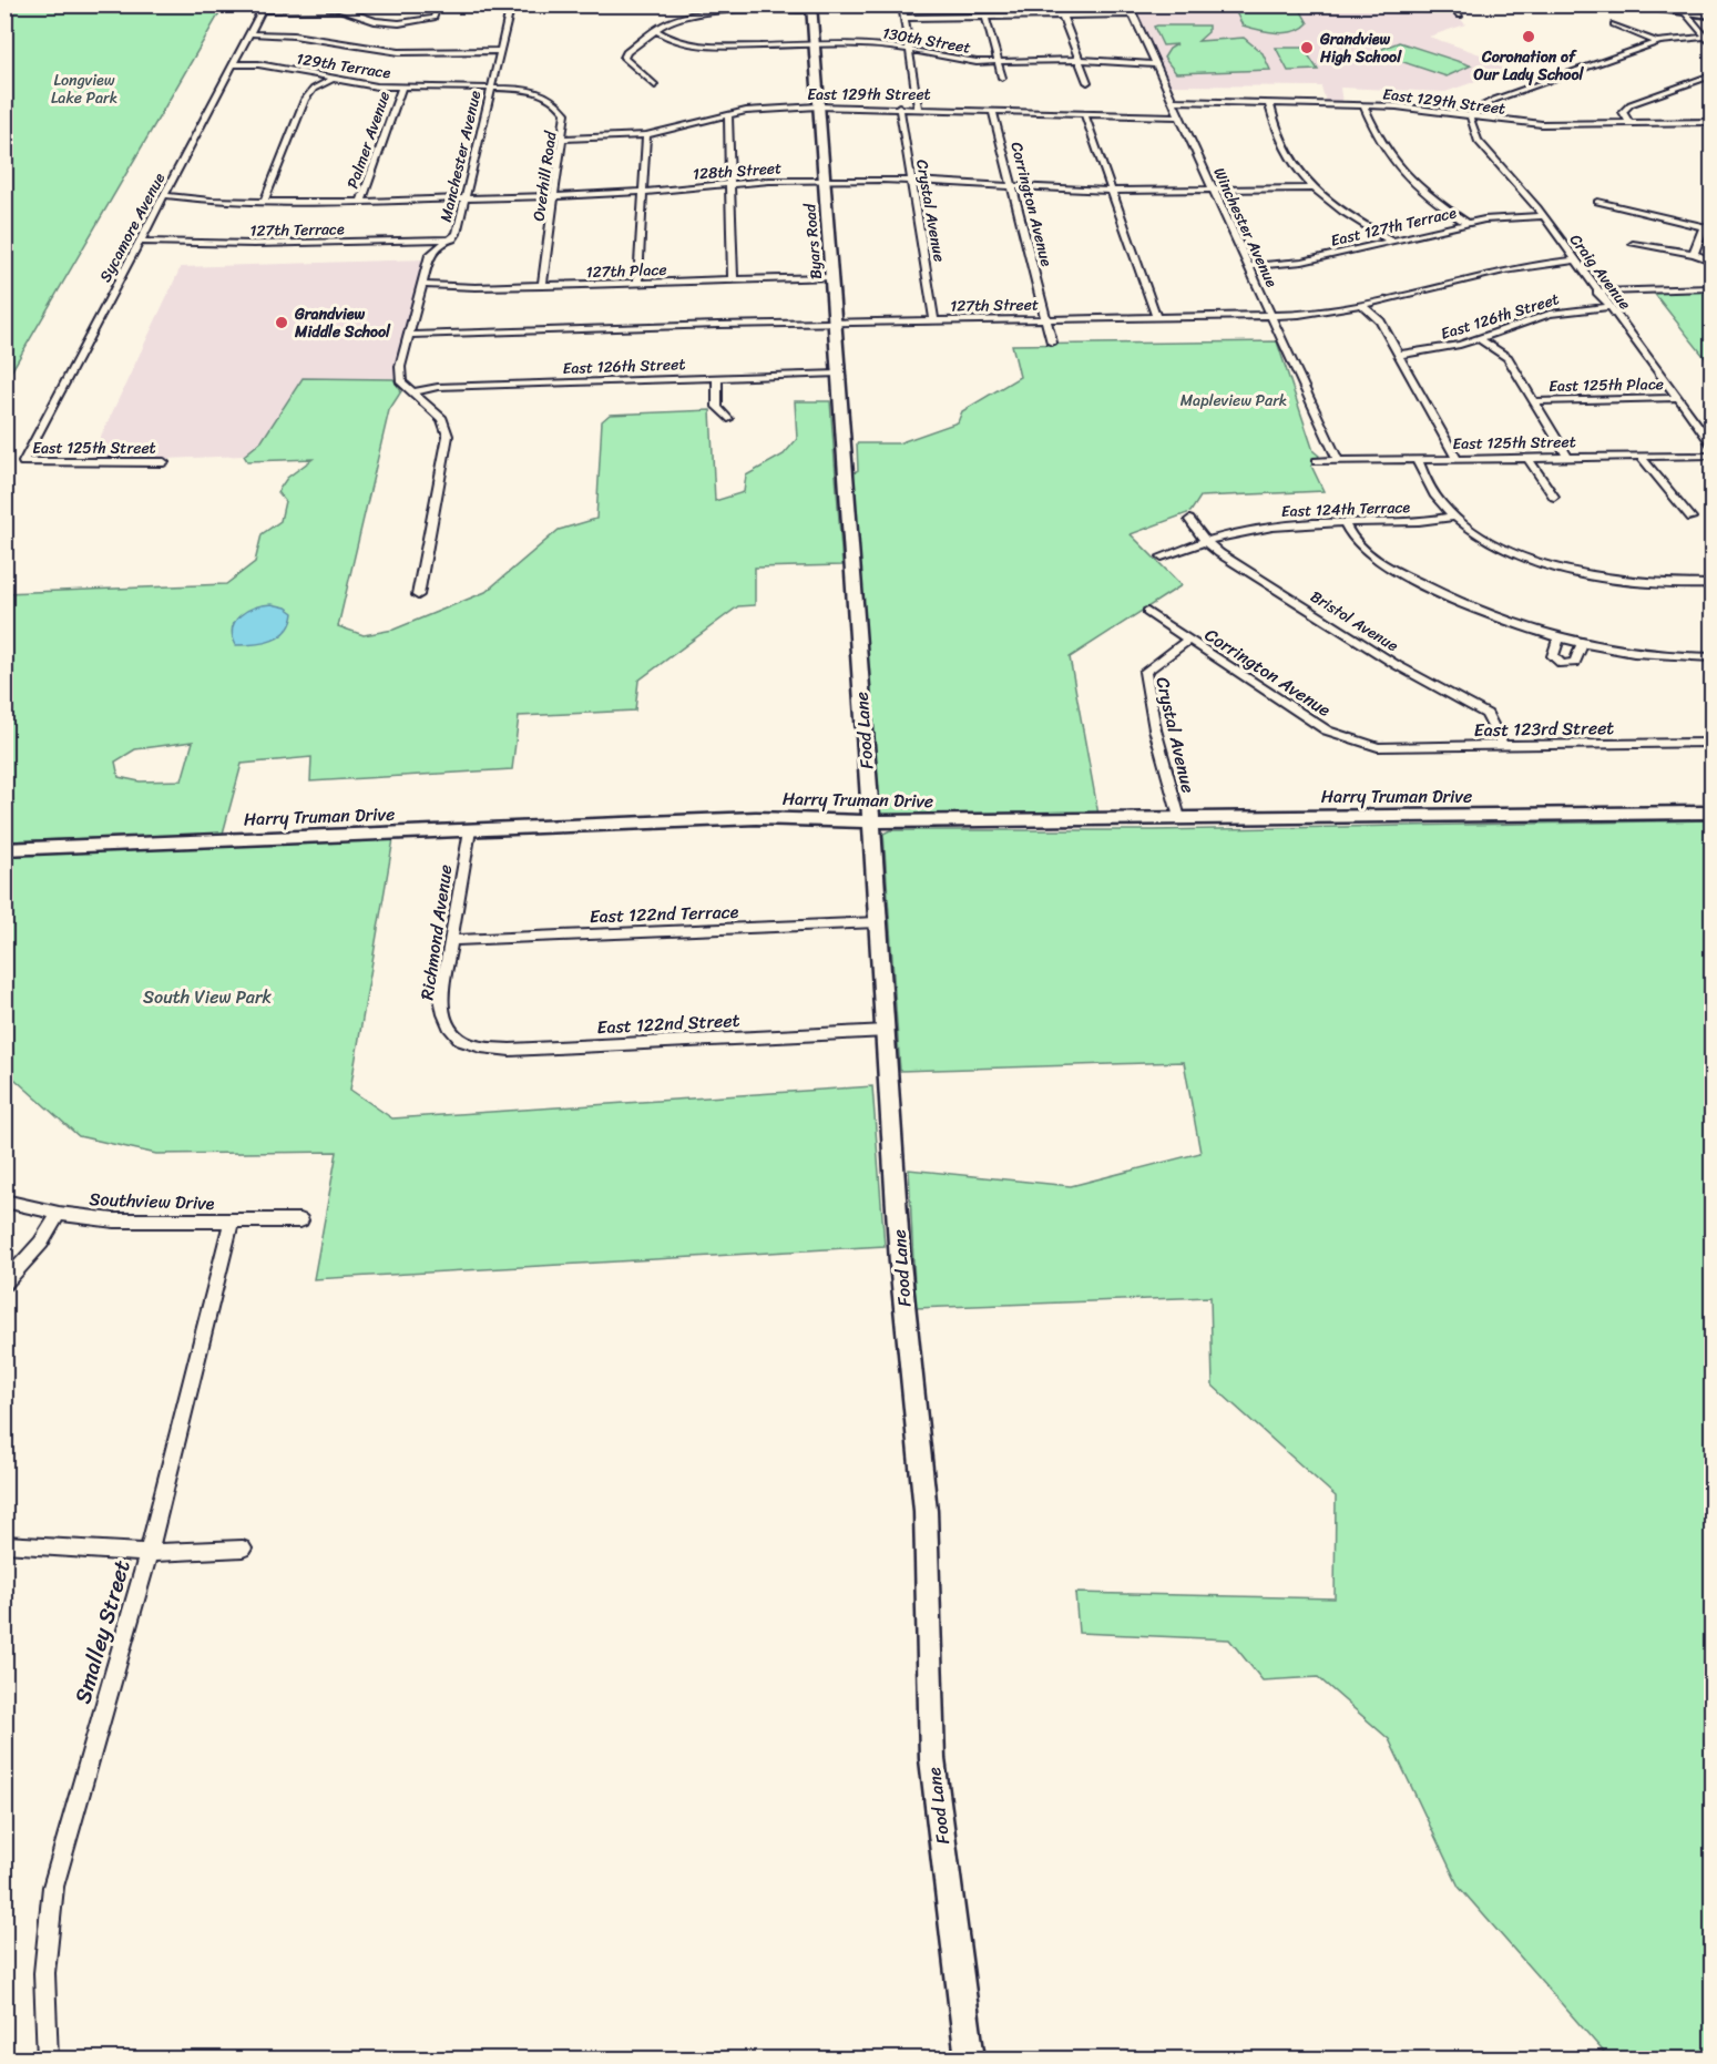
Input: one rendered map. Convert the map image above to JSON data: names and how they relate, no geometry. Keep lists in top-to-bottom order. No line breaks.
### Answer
{"streets":{"street":["130th Street","129th Terrace","East 129th Street","Palmer Avenue","Manchester Avenue","128th Street","Overhill Road","Corrington Avenue","Crystal Avenue","East 127th Terrace","Sycamore Avenue","Winchester Avenue","127th Terrace","Byars Road","127th Place","Craig Avenue","127th Street","East 126th Street","East 125th Place","East 125th Street","East 124th Terrace","Bristol Avenue","East 123rd Street","Food Lane","Harry Truman Drive","East 122nd Terrace","Richmond Avenue","East 122nd Street","Southview Drive","Smalley Street"]},"crossings":[["130th Street","Winchester Avenue"],["130th Street","Byars Road"],["129th Terrace","Palmer Avenue"],["129th Terrace","Manchester Avenue"],["129th Terrace","Overhill Road"],["129th Terrace","Sycamore Avenue"],["East 129th Street","Overhill Road"],["East 129th Street","Corrington Avenue"],["East 129th Street","Crystal Avenue"],["East 129th Street","Winchester Avenue"],["East 129th Street","Byars Road"],["East 129th Street","Craig Avenue"],["Palmer Avenue","128th Street"],["Manchester Avenue","128th Street"],["Manchester Avenue","Overhill Road"],["Manchester Avenue","127th Terrace"],["Manchester Avenue","127th Place"],["Manchester Avenue","127th Street"],["Manchester Avenue","East 126th Street"],["128th Street","Overhill Road"],["128th Street","Corrington Avenue"],["128th Street","Crystal Avenue"],["128th Street","Sycamore Avenue"],["128th Street","Winchester Avenue"],["128th Street","Byars Road"],["Overhill Road","127th Place"],["Corrington Avenue","Crystal Avenue"],["Corrington Avenue","127th Street"],["Corrington Avenue","East 123rd Street"],["Crystal Avenue","127th Street"],["Crystal Avenue","Harry Truman Drive"],["East 127th Terrace","Winchester Avenue"],["East 127th Terrace","Craig Avenue"],["Sycamore Avenue","127th Terrace"],["Sycamore Avenue","East 125th Street"],["Winchester Avenue","127th Street"],["Winchester Avenue","East 125th Street"],["Byars Road","127th Place"],["Byars Road","127th Street"],["Byars Road","East 126th Street"],["Byars Road","Food Lane"],["Craig Avenue","127th Street"],["Craig Avenue","East 126th Street"],["Craig Avenue","East 125th Place"],["East 124th Terrace","Bristol Avenue"],["Bristol Avenue","East 123rd Street"],["Food Lane","Harry Truman Drive"],["Food Lane","East 122nd Terrace"],["Food Lane","East 122nd Street"],["Harry Truman Drive","Richmond Avenue"],["East 122nd Terrace","Richmond Avenue"],["Richmond Avenue","East 122nd Street"],["Southview Drive","Smalley Street"]],"parks":["Longview Lake Park","Mapleview Park","South View Park"],"places":["Coronation of Our Lady School","Grandview High School","Grandview Middle School"]}
